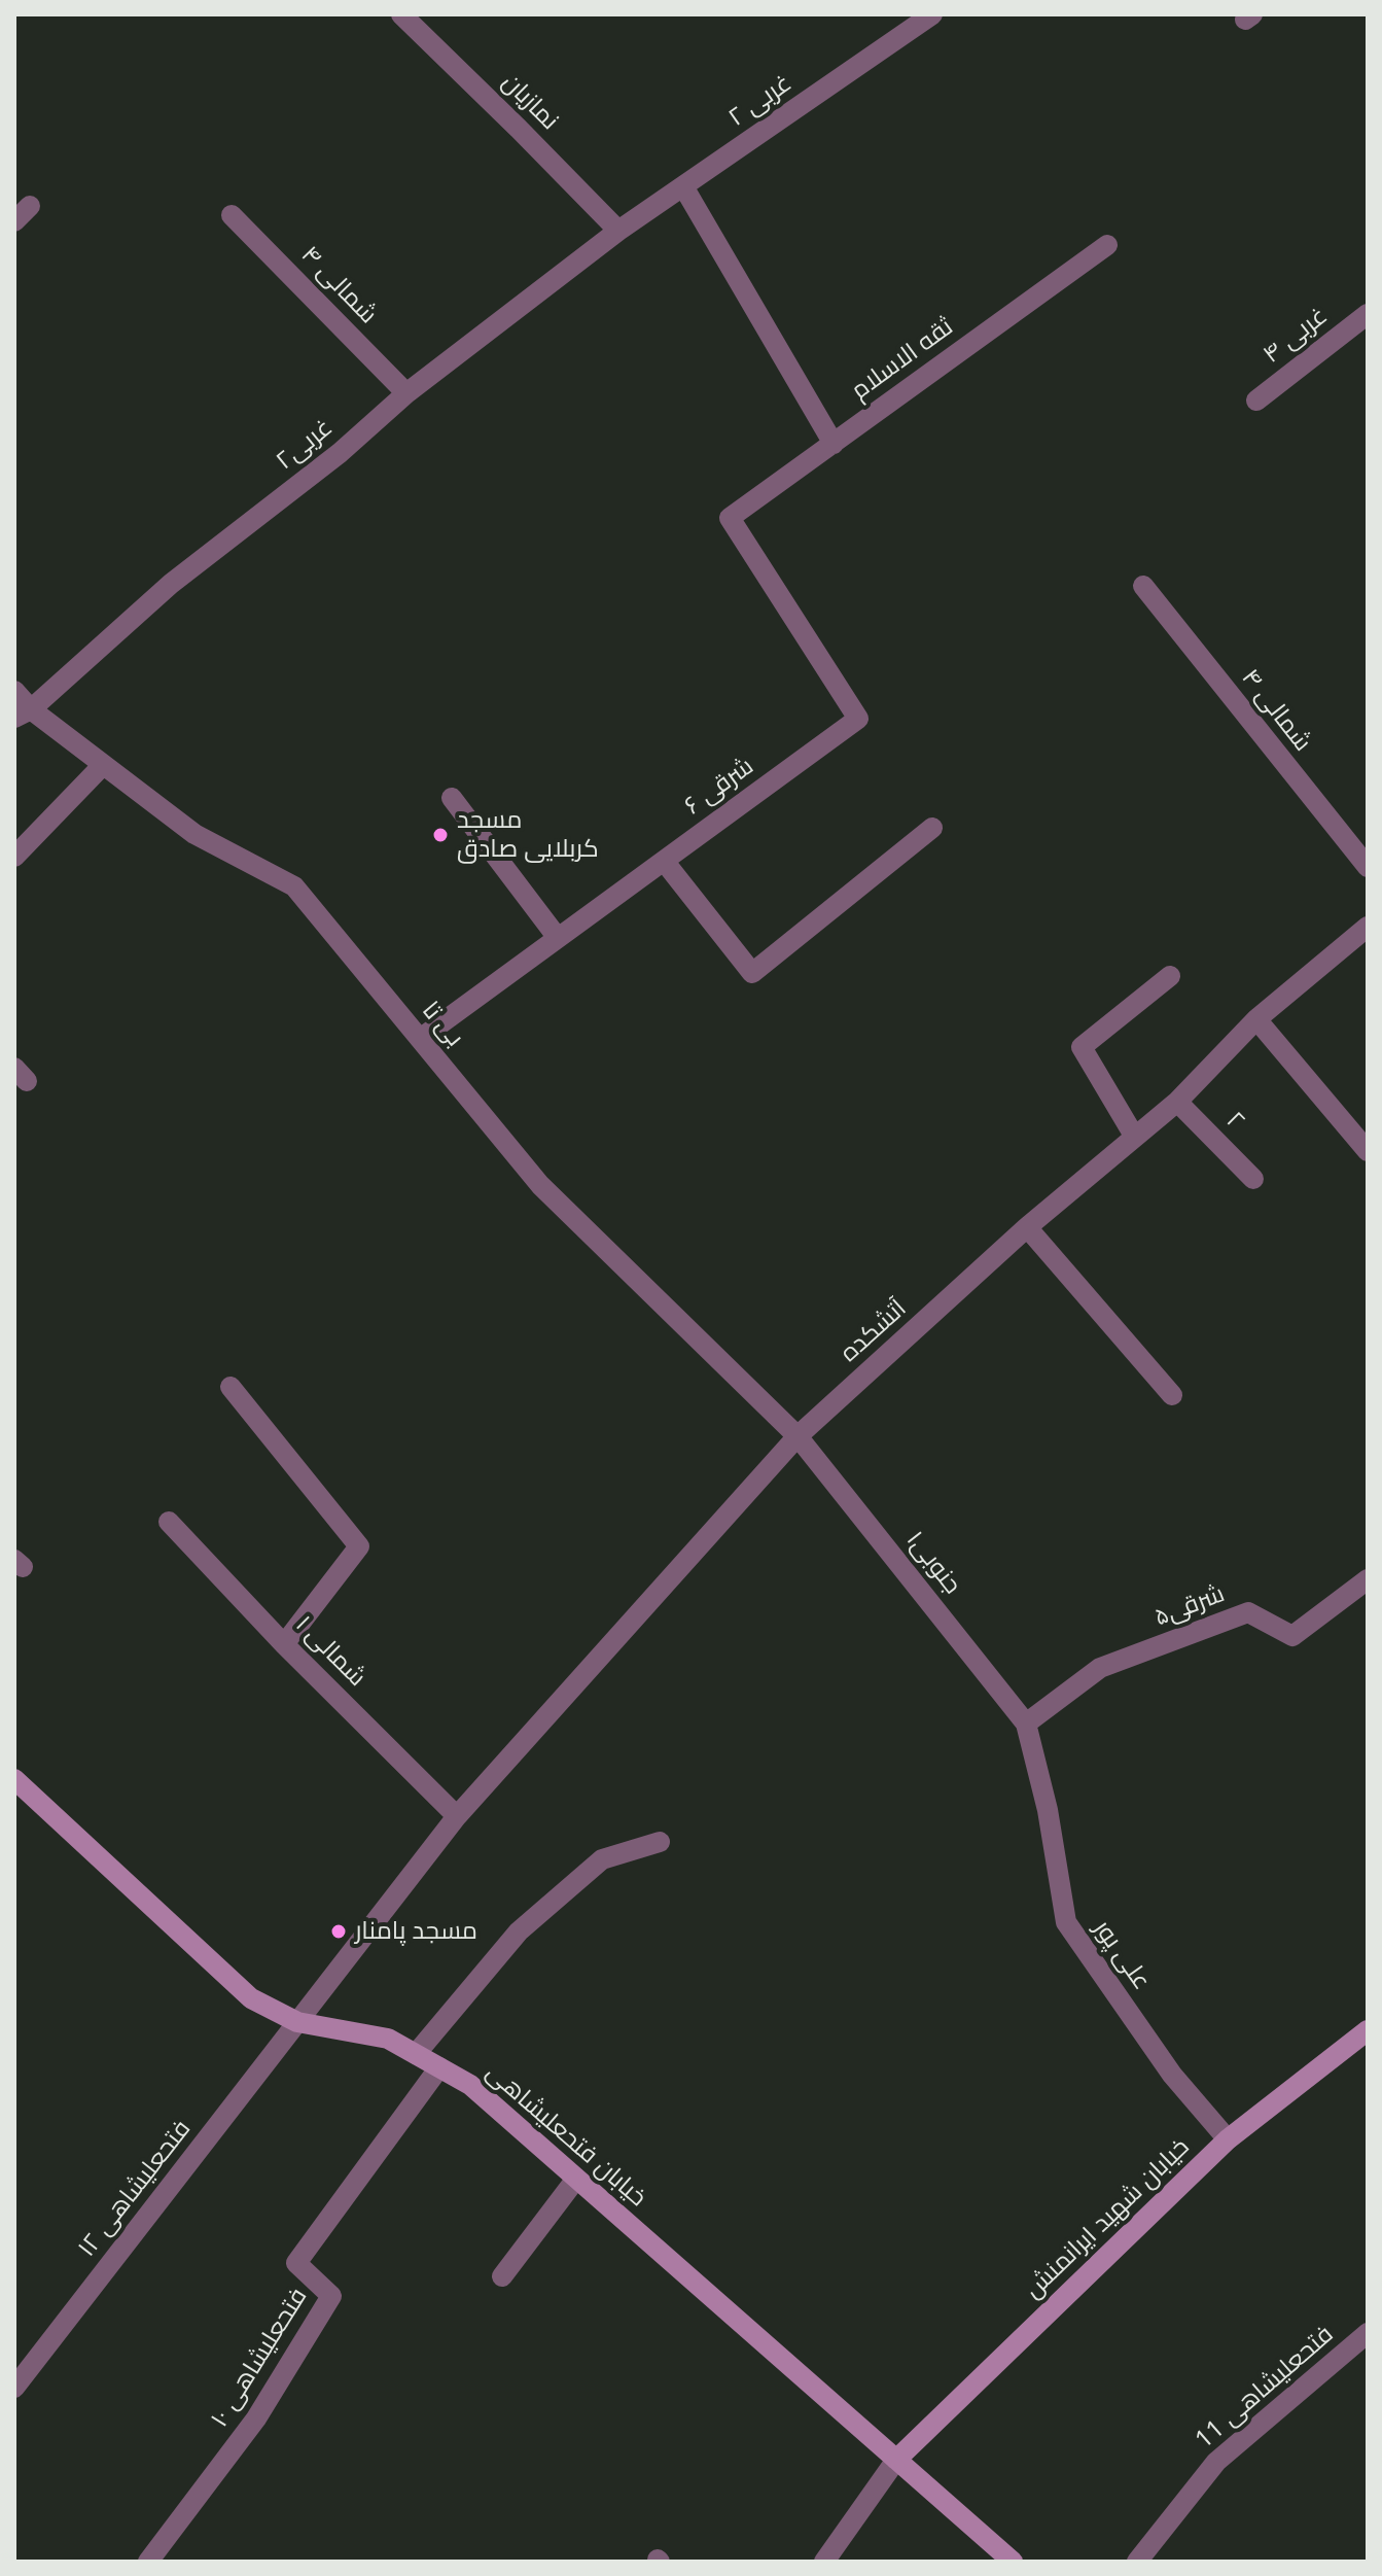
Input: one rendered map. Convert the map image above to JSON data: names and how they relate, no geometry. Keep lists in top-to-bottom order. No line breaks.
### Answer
{"streets":{"street":["۲ غربی","نمازیان","۴ شمالی","۴ غربی","ثقه الاسلام","غربی۲","۶ شرقی","بی تا","۲","آتشکده","جنوبی۱","شرقی۵","۱ شمالی","علی پور","خیابان فتحعلیشاهی","فتحعلیشاهی ۱۲","خیابان شهید ایرانمنش","فتحعلیشاهی ۱۰","فتحعلیشاهی 11"]},"crossings":[["۲ غربی","نمازیان"],["۲ غربی","غربی۲"],["نمازیان","غربی۲"],["۴ شمالی","غربی۲"],["ثقه الاسلام","۶ شرقی"],["غربی۲","بی تا"],["۶ شرقی","بی تا"],["بی تا","آتشکده"],["بی تا","جنوبی۱"],["۲","آتشکده"],["آتشکده","جنوبی۱"],["آتشکده","۱ شمالی"],["آتشکده","فتحعلیشاهی ۱۲"],["جنوبی۱","شرقی۵"],["جنوبی۱","علی پور"],["شرقی۵","علی پور"],["۱ شمالی","فتحعلیشاهی ۱۲"],["علی پور","خیابان شهید ایرانمنش"],["خیابان فتحعلیشاهی","فتحعلیشاهی ۱۲"],["خیابان فتحعلیشاهی","خیابان شهید ایرانمنش"],["خیابان فتحعلیشاهی","فتحعلیشاهی ۱۰"]],"places":["مسجد کربلایی صادق","مسجد پامنار"]}
